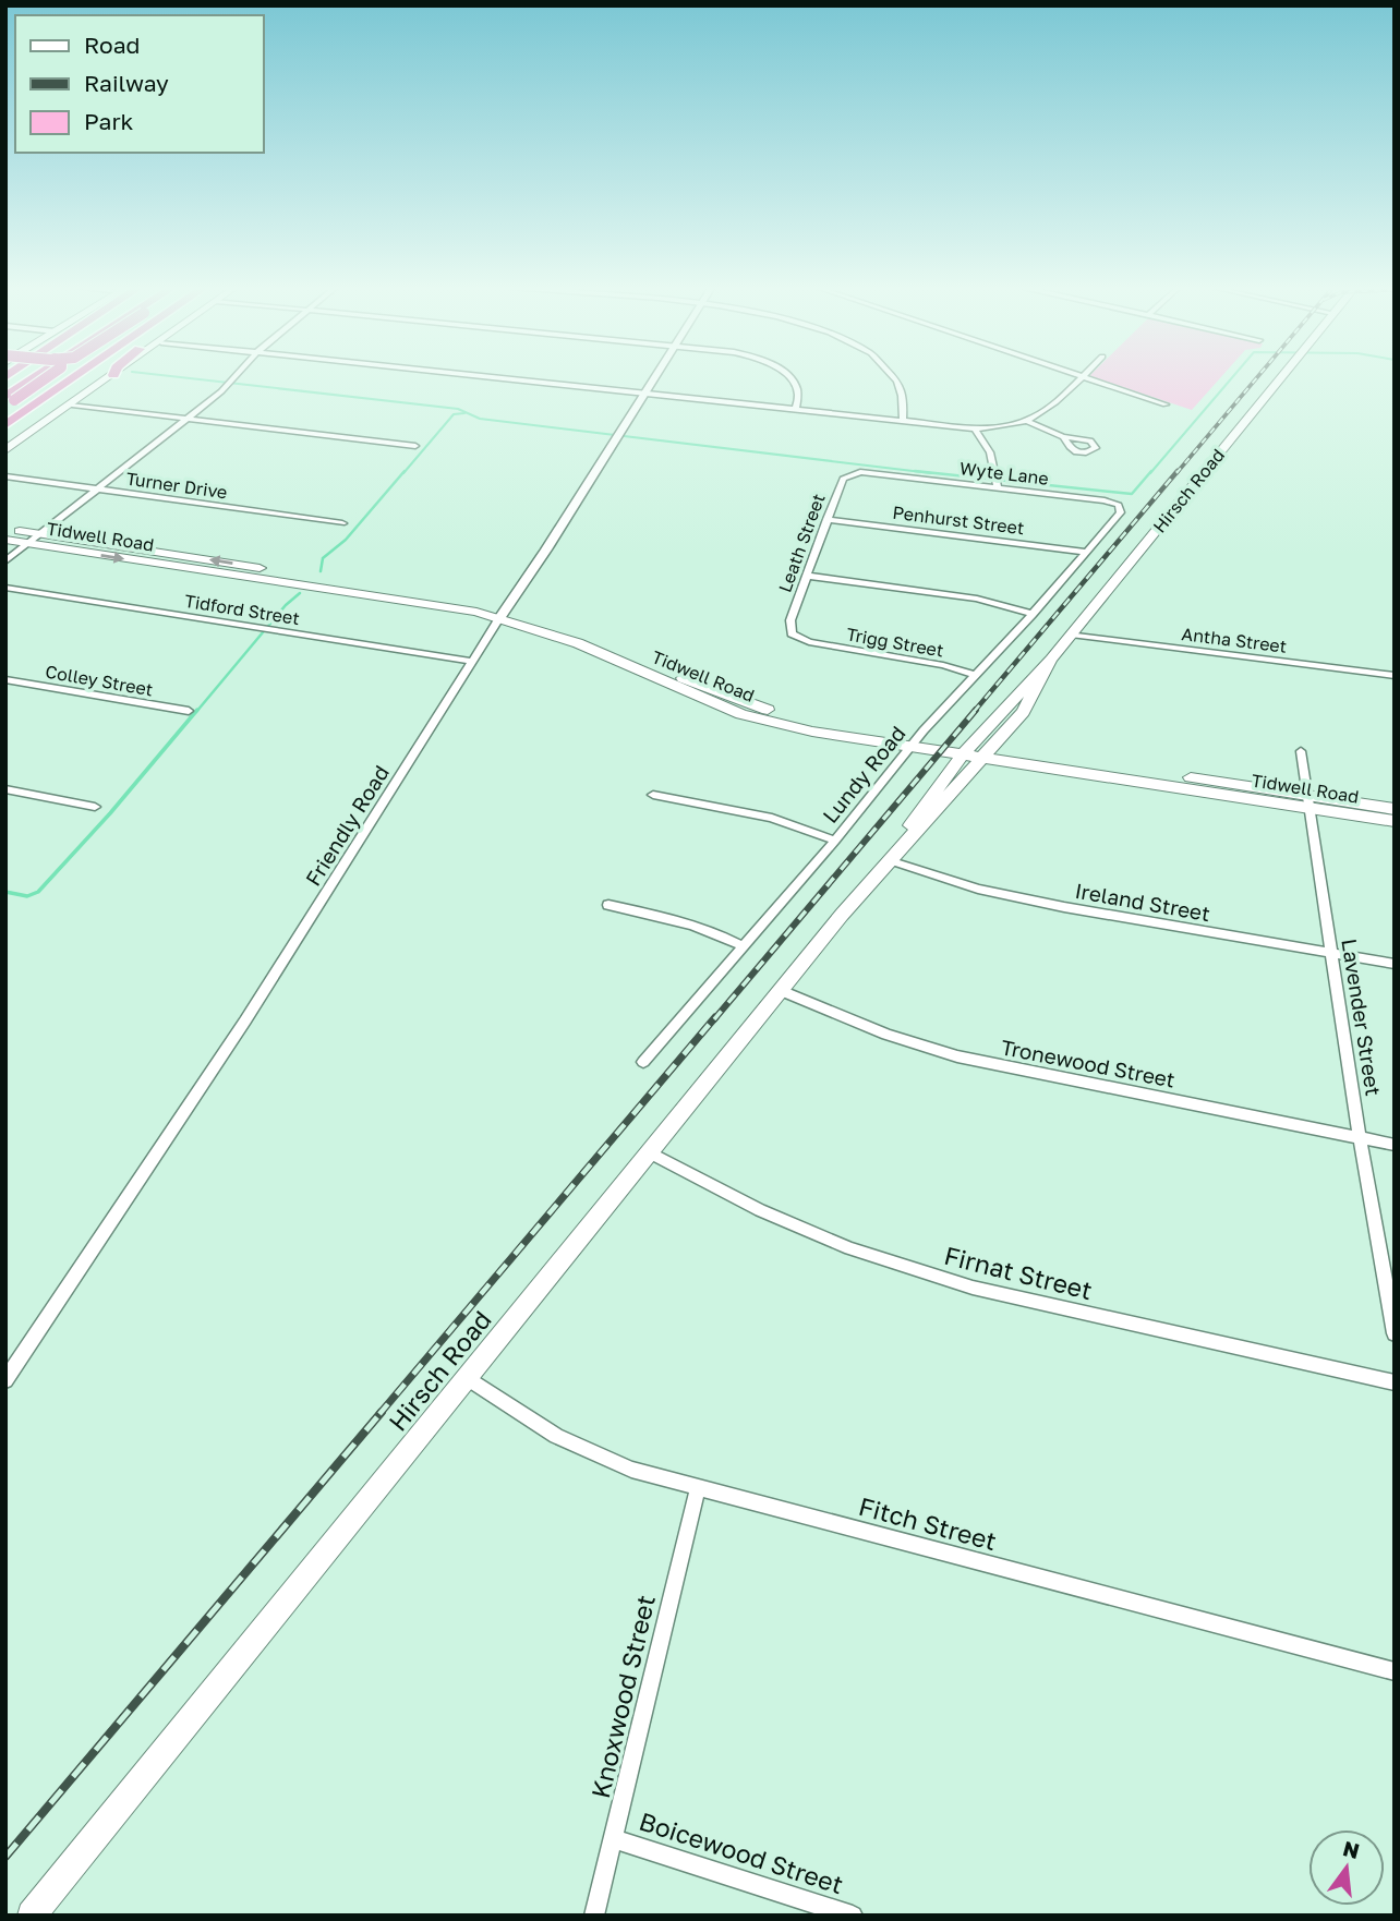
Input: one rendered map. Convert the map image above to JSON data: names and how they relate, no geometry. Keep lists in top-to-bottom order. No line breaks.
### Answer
{"streets":{"main road":["Hirsch Road","Tidwell Road"],"street":["Wyte Lane","Turner Drive","Penhurst Street","Leath Street","Tidford Street","Antha Street","Trigg Street","Colley Street","Lundy Road","Friendly Road","Ireland Street","Lavender Street","Tronewood Street","Firnat Street","Fitch Street","Knoxwood Street","Boicewood Street"]},"crossings":[["Wyte Lane","Leath Street"],["Wyte Lane","Lundy Road"],["Hirsch Road","Tidwell Road"],["Hirsch Road","Antha Street"],["Hirsch Road","Ireland Street"],["Hirsch Road","Tronewood Street"],["Hirsch Road","Firnat Street"],["Hirsch Road","Fitch Street"],["Penhurst Street","Leath Street"],["Penhurst Street","Lundy Road"],["Tidwell Road","Lundy Road"],["Tidwell Road","Friendly Road"],["Tidwell Road","Lavender Street"],["Leath Street","Trigg Street"],["Tidford Street","Friendly Road"],["Trigg Street","Lundy Road"],["Ireland Street","Lavender Street"],["Lavender Street","Tronewood Street"],["Fitch Street","Knoxwood Street"],["Knoxwood Street","Boicewood Street"]],"legend":["Road","Railway","Park"],"north":"top"}
